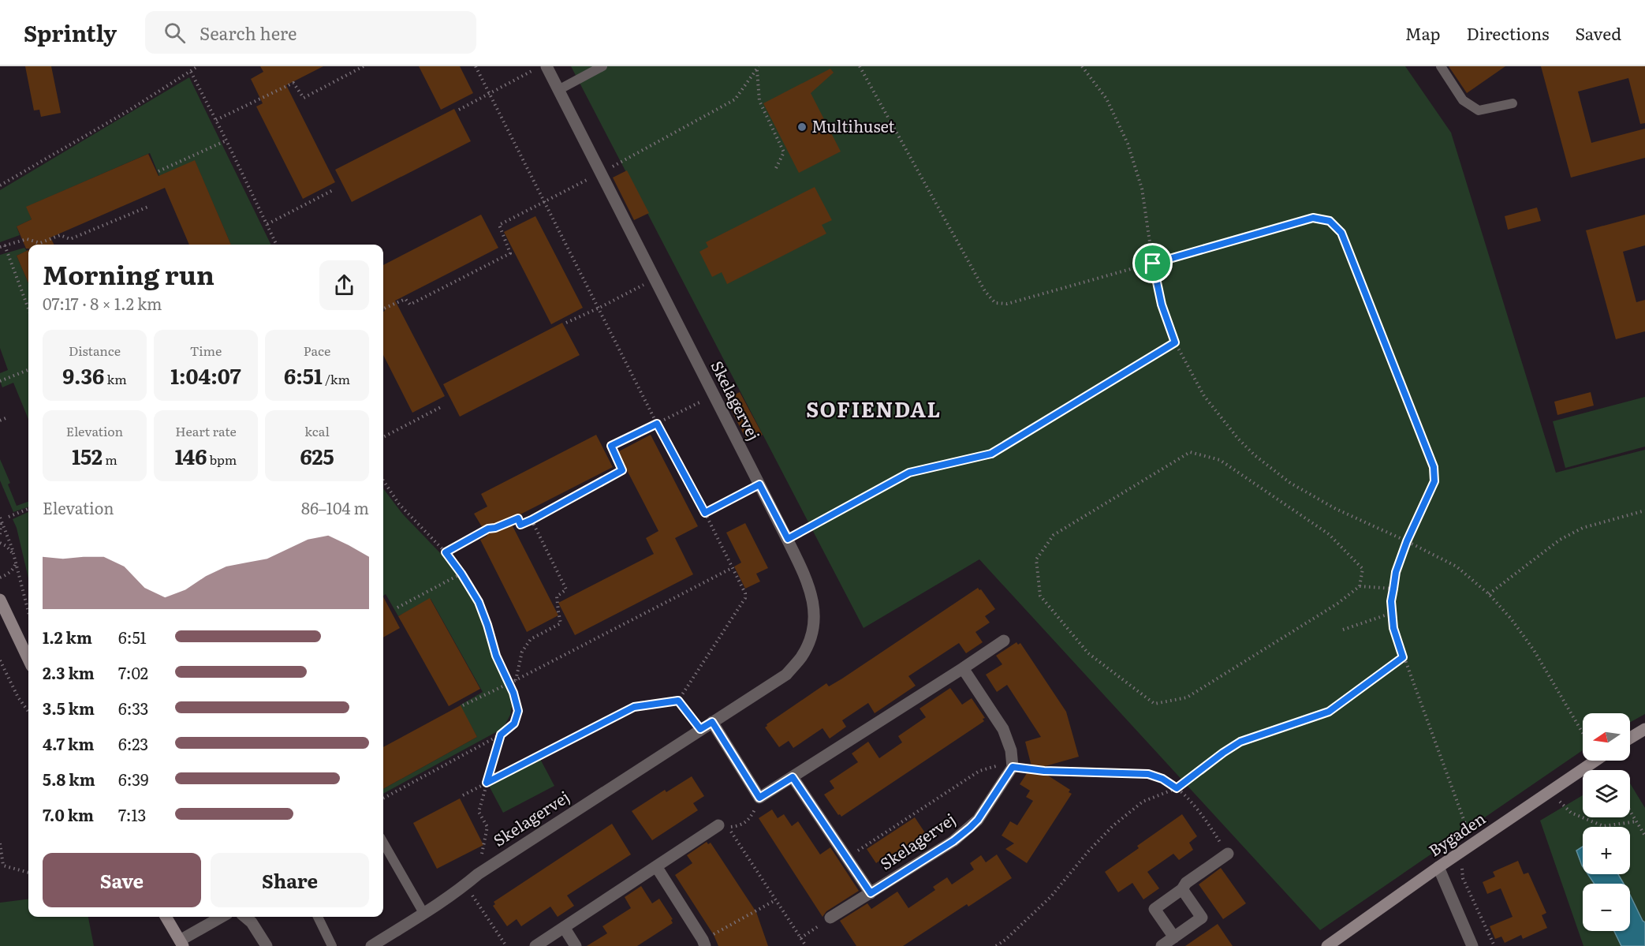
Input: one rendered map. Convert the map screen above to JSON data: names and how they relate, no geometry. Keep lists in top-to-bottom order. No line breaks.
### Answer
{"streets":{"street":["Skelagervej","Bygaden"]},"districts":["SOFIENDAL"],"places":["Multihuset"],"north":"left","page":{"header":"Sprintly","search":"Search here","nav":["Map","Directions","Saved"],"heading":["Morning run","07:17 · 8 × 1.2 km"],"stats":[["Distance","9.36 km"],["Time","1:04:07"],["Pace","6:51 /km"],["Elevation","152 m"],["Heart rate","146 bpm"],["kcal","625"]],"chart":["Elevation","86–104 m"],"list":[{"name":"1.2 km","note":"6:51"},{"name":"2.3 km","note":"7:02"},{"name":"3.5 km","note":"6:33"},{"name":"4.7 km","note":"6:23"},{"name":"5.8 km","note":"6:39"},{"name":"7.0 km","note":"7:13"}],"map_buttons":["+","−"],"buttons":["Save","Share"]}}
